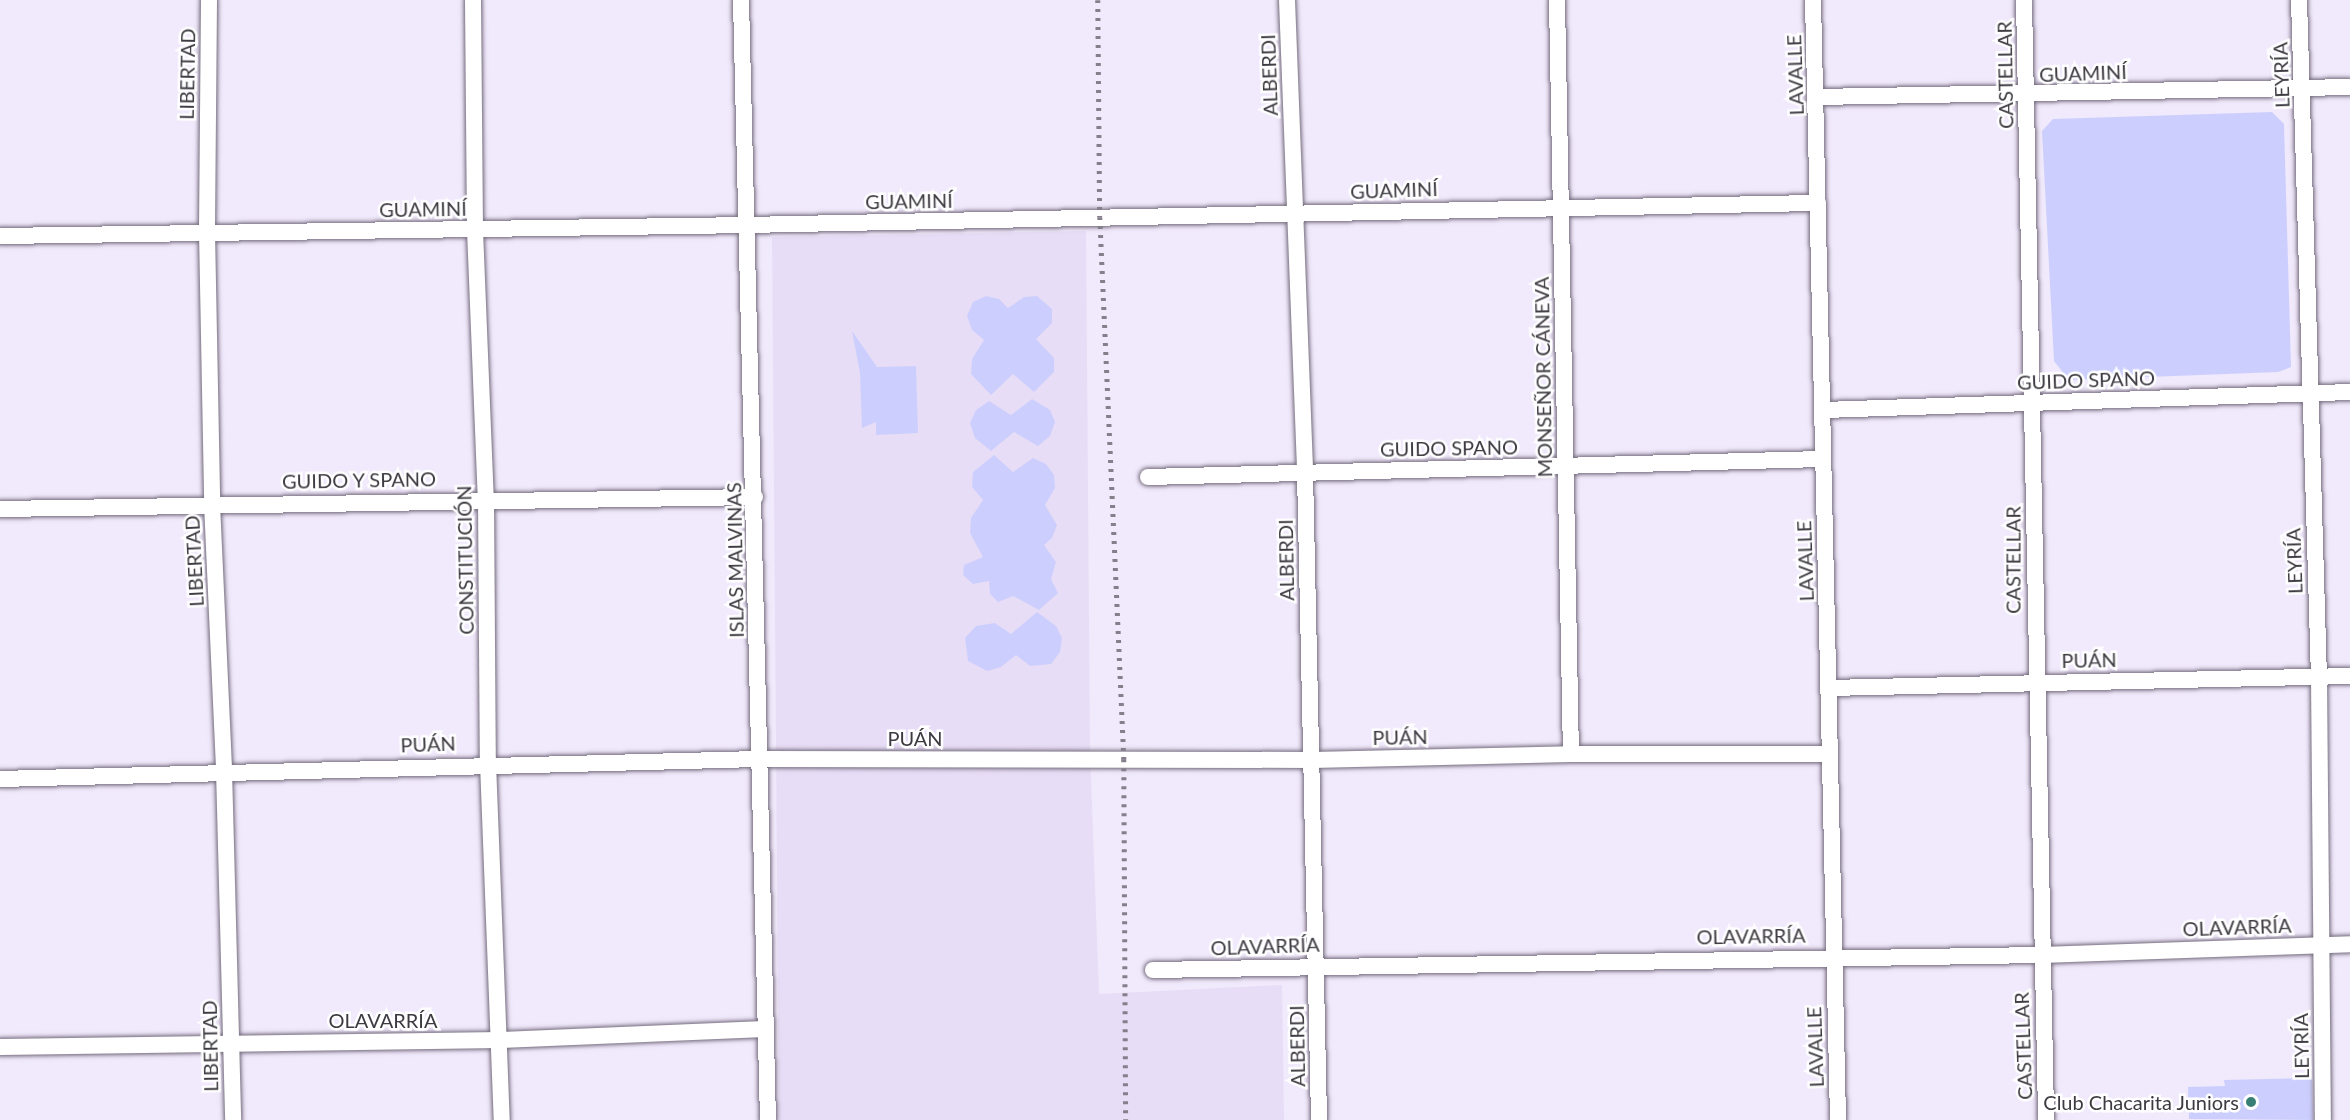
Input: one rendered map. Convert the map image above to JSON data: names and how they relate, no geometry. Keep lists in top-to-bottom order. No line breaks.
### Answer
{"streets":{"street":["GUAMINÍ","LIBERTAD","ALBERDI","LAVALLE","CASTELLAR","LEYRÍA","MONSEÑOR CÁNEVA","GUIDO SPANO","GUIDO Y SPANO","CONSTITUCIÓN","ISLAS MALVINAS","PUÁN","OLAVARRÍA"]},"crossings":[["GUAMINÍ","LIBERTAD"],["GUAMINÍ","ALBERDI"],["GUAMINÍ","LAVALLE"],["GUAMINÍ","CASTELLAR"],["GUAMINÍ","LEYRÍA"],["GUAMINÍ","MONSEÑOR CÁNEVA"],["GUAMINÍ","CONSTITUCIÓN"],["GUAMINÍ","ISLAS MALVINAS"],["LIBERTAD","GUIDO Y SPANO"],["LIBERTAD","PUÁN"],["LIBERTAD","OLAVARRÍA"],["ALBERDI","GUIDO SPANO"],["ALBERDI","PUÁN"],["ALBERDI","OLAVARRÍA"],["LAVALLE","GUIDO SPANO"],["LAVALLE","PUÁN"],["LAVALLE","OLAVARRÍA"],["CASTELLAR","GUIDO SPANO"],["CASTELLAR","PUÁN"],["CASTELLAR","OLAVARRÍA"],["LEYRÍA","GUIDO SPANO"],["LEYRÍA","PUÁN"],["LEYRÍA","OLAVARRÍA"],["MONSEÑOR CÁNEVA","GUIDO SPANO"],["MONSEÑOR CÁNEVA","PUÁN"],["GUIDO Y SPANO","CONSTITUCIÓN"],["GUIDO Y SPANO","ISLAS MALVINAS"],["CONSTITUCIÓN","PUÁN"],["CONSTITUCIÓN","OLAVARRÍA"],["ISLAS MALVINAS","PUÁN"],["ISLAS MALVINAS","OLAVARRÍA"]],"places":["Club Chacarita Juniors"]}
